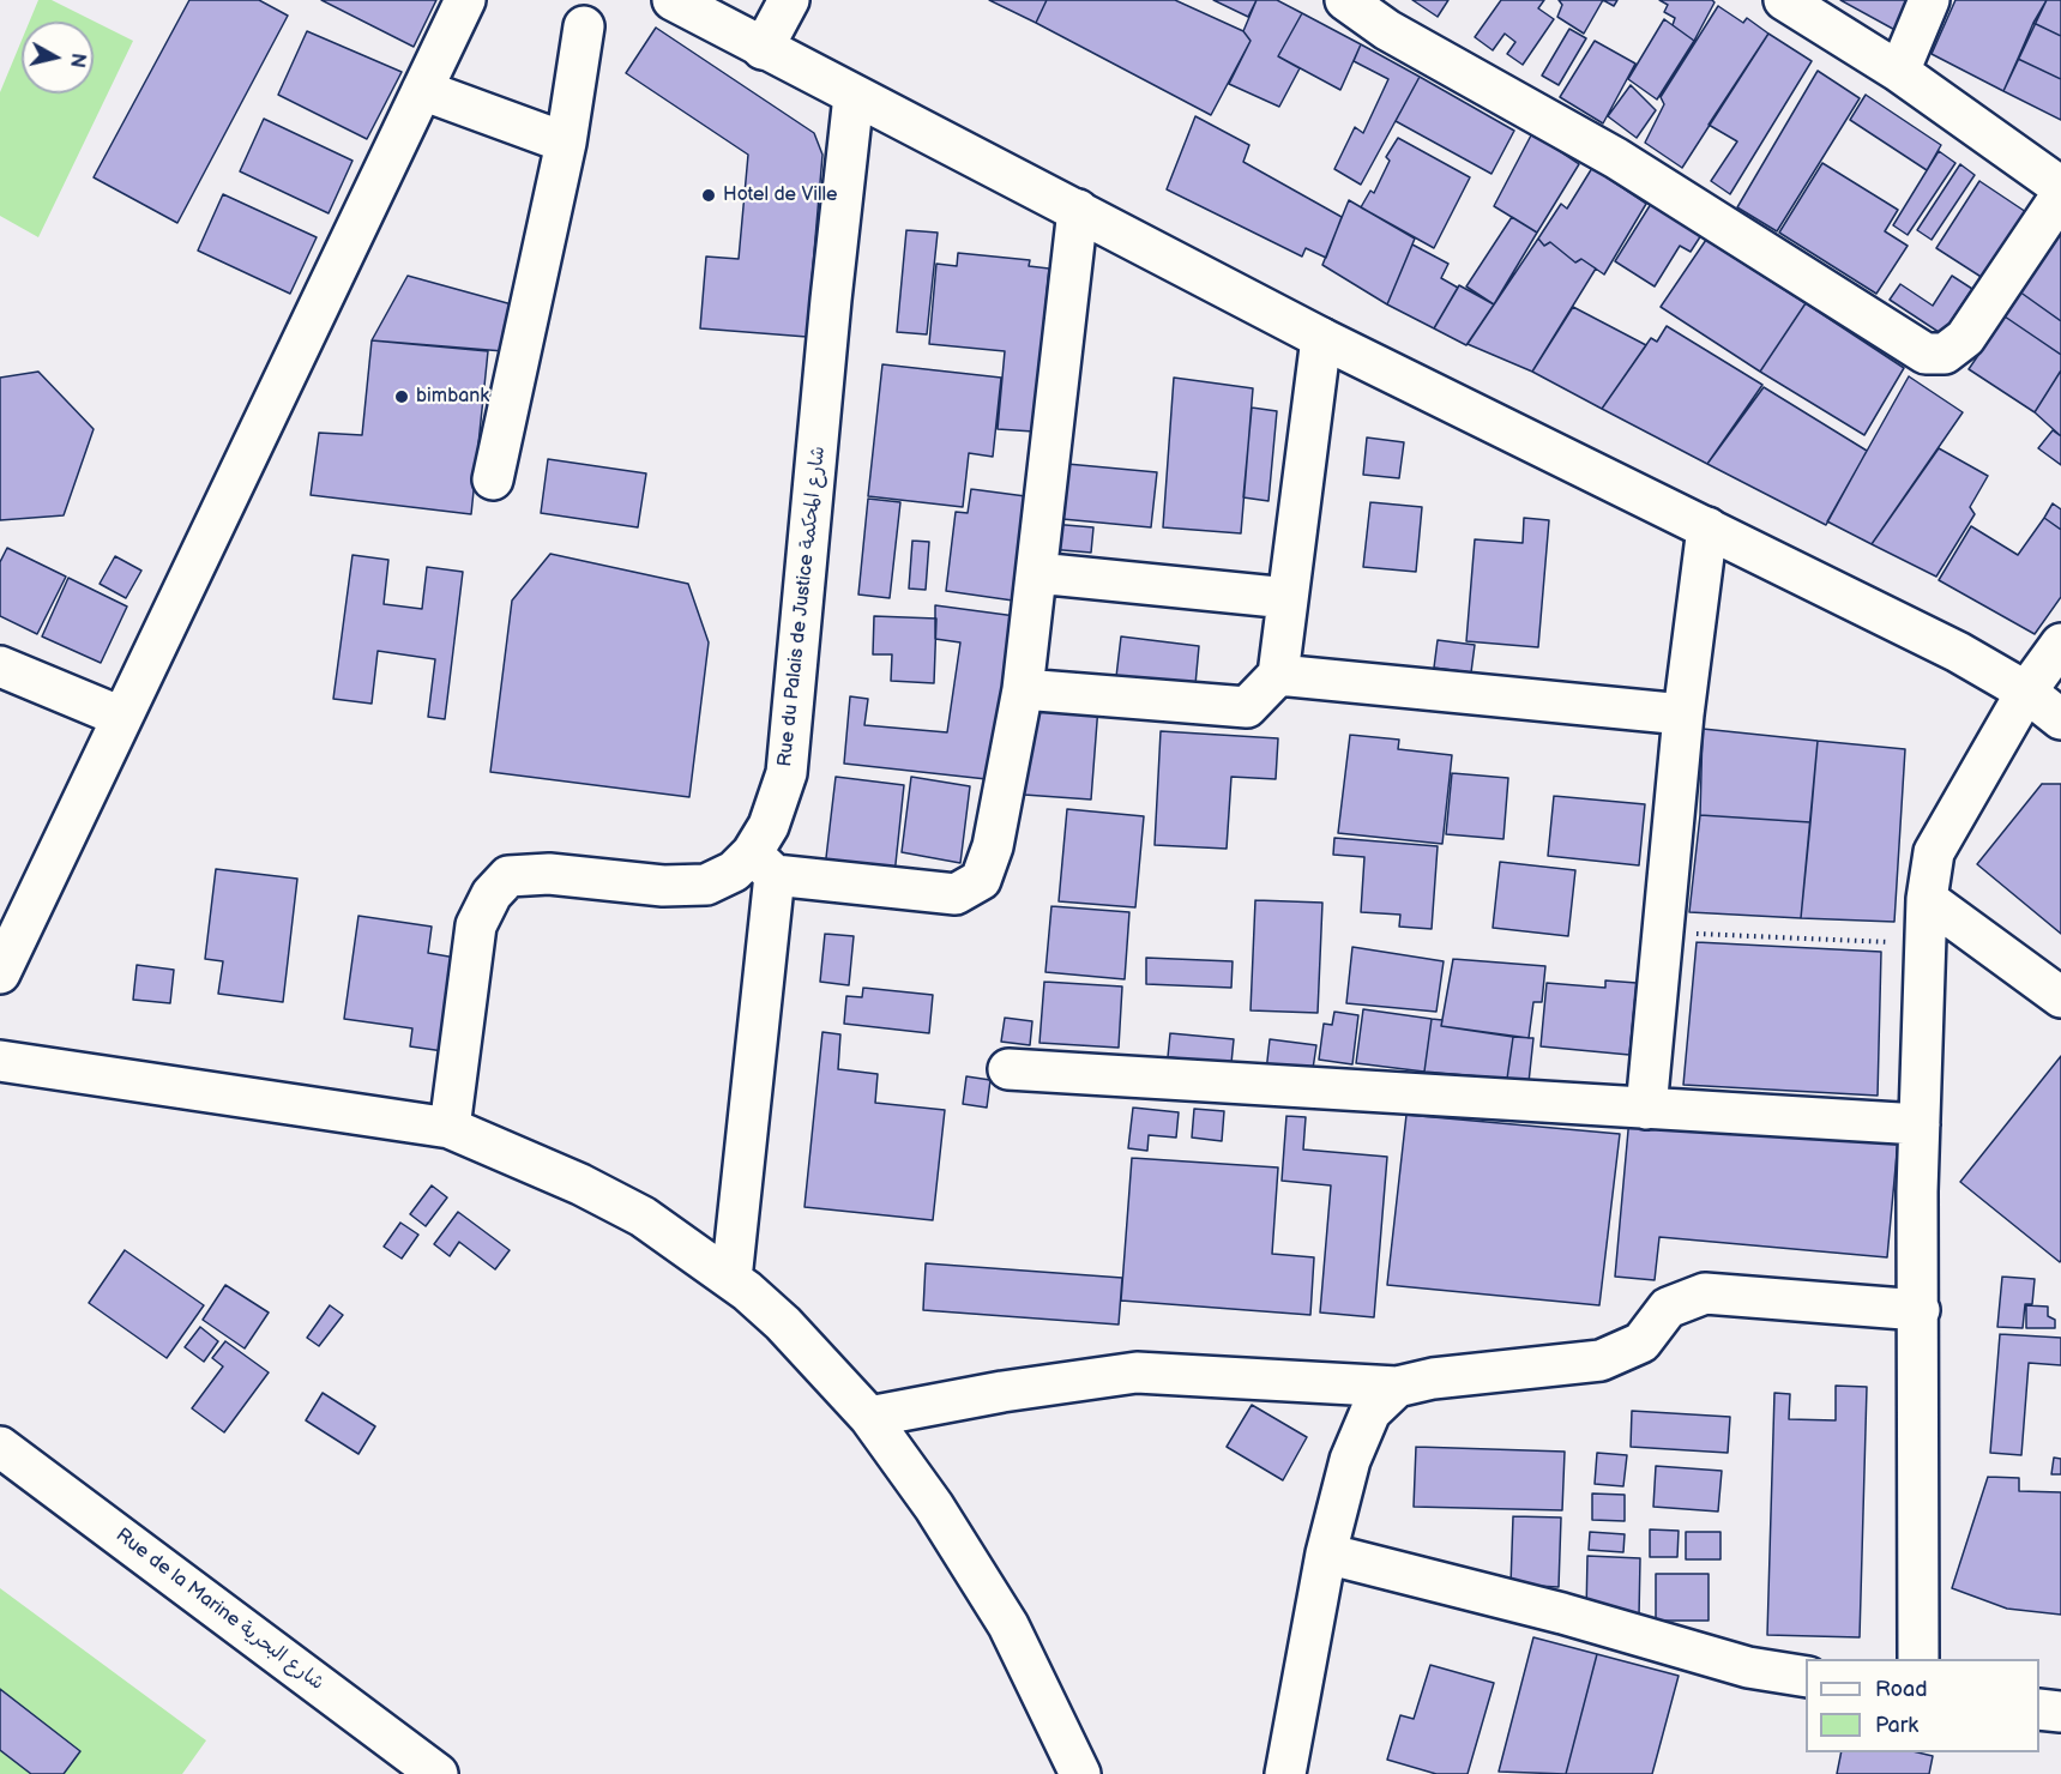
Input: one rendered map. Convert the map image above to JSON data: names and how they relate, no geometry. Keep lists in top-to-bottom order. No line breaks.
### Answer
{"streets":{"main road":["Rue du Palais de Justice شارع المحكمة","Rue de la Marine شارع البحرية"]},"places":["Hotel de Ville","bimbank"],"legend":["Road","Park"],"north":"right"}
